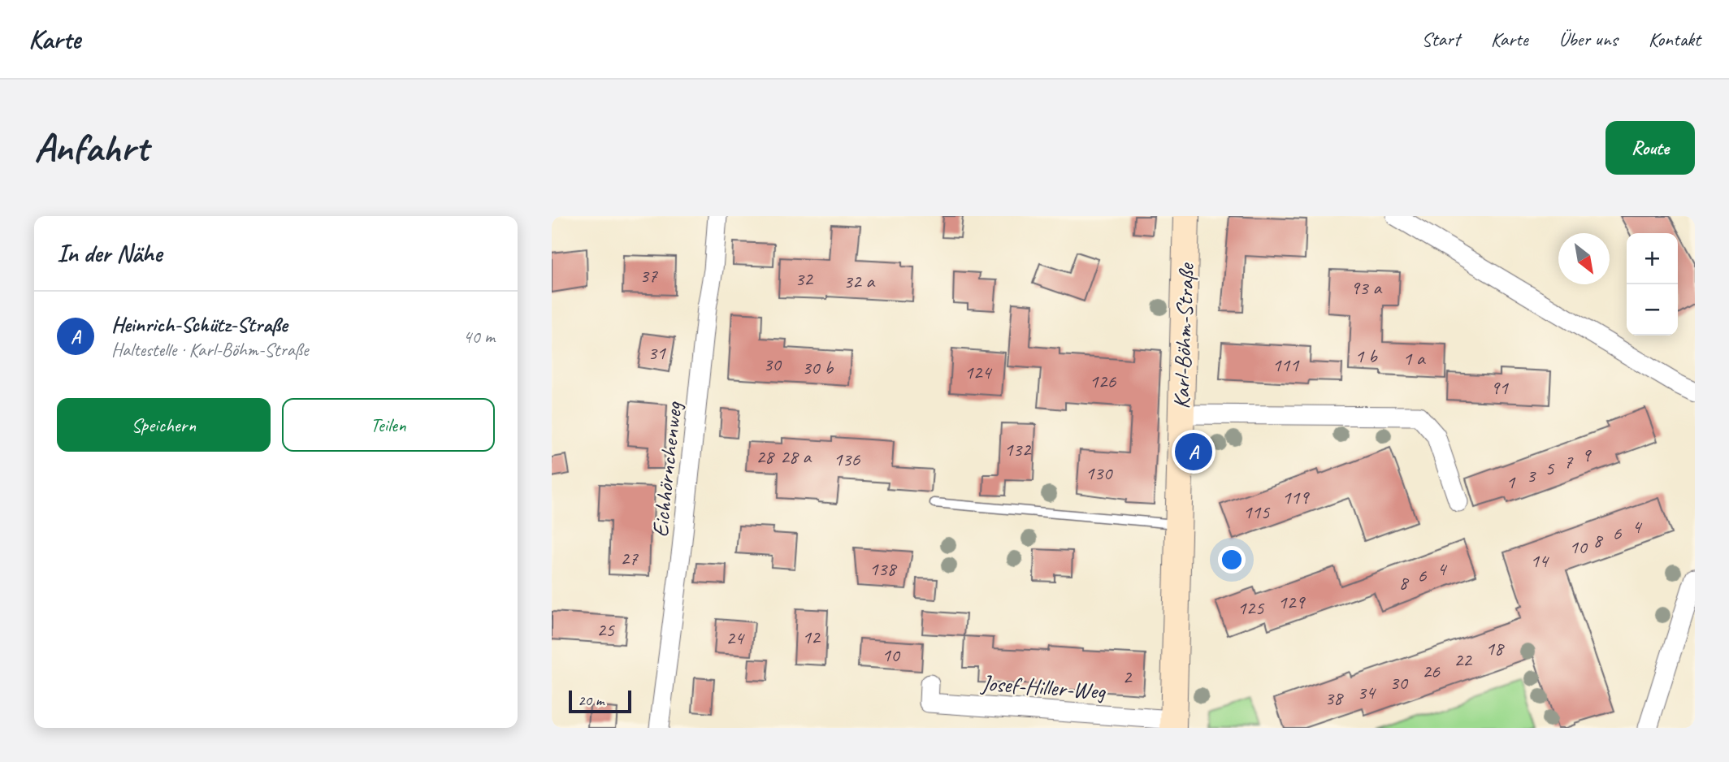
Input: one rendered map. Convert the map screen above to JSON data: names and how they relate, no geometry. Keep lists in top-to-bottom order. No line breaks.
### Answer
{"streets":{"street":["Karl-Böhm-Straße","Eichhörnchenweg","Josef-Hiller-Weg"]},"crossings":[["Karl-Böhm-Straße","Josef-Hiller-Weg"]],"house_numbers":["37","32","32 a","93 a","31","1 b","1 a","30","111","30 b","124","126","91","132","9","28","28 a","136","7","5","130","3","1","119","115","4","6","8","10","27","14","138","4","6","8","129","125","25","12","24","18","10","22","26","2","30","34","38"],"scale_bar":"20 m","north":"bottom right","page":{"header":"Karte","nav":["Start","Karte","Über uns","Kontakt"],"buttons":["Route",["Speichern","Teilen"]],"title":"Anfahrt","heading":"In der Nähe","map_buttons":["+","−"],"list":[{"mark":"A","name":"Heinrich-Schütz-Straße","note":"Haltestelle · Karl-Böhm-Straße","value":"40 m"}],"pins":"A","scale":"20 m"}}
